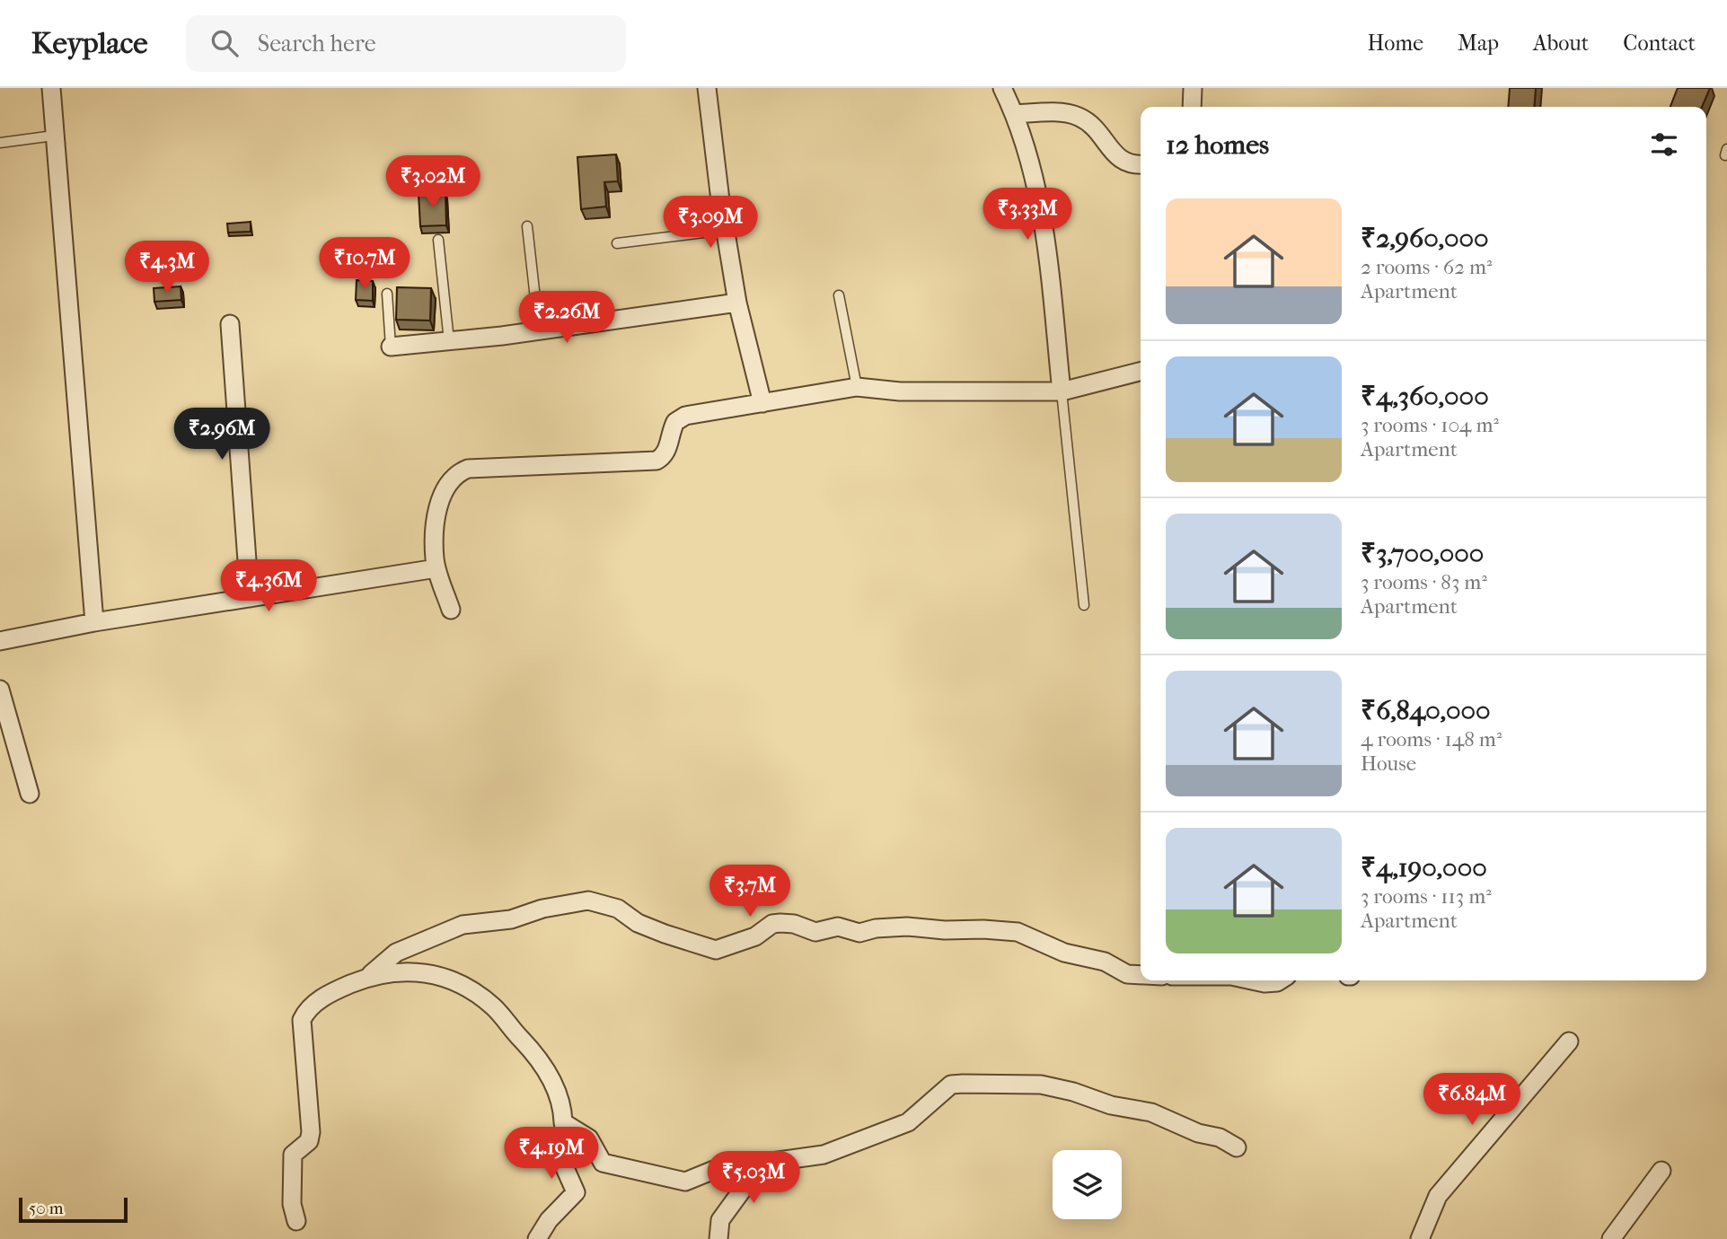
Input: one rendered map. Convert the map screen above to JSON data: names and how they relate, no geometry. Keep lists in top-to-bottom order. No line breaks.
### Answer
{"scale_bar":"50 m","page":{"header":"Keyplace","search":"Search here","nav":["Home","Map","About","Contact"],"heading":"12 homes","price":["₹3.02M","₹3.33M","₹3.09M","₹10.7M","₹4.3M","₹2.26M","₹2.96M","₹4.36M","₹3.7M","₹6.84M","₹4.19M","₹5.03M"],"list":[{"name":"₹2,960,000","note":"2 rooms · 62 m² · Apartment"},{"name":"₹4,360,000","note":"3 rooms · 104 m² · Apartment"},{"name":"₹3,700,000","note":"3 rooms · 83 m² · Apartment"},{"name":"₹6,840,000","note":"4 rooms · 148 m² · House"},{"name":"₹4,190,000","note":"3 rooms · 113 m² · Apartment"}],"scale":"50 m"}}
